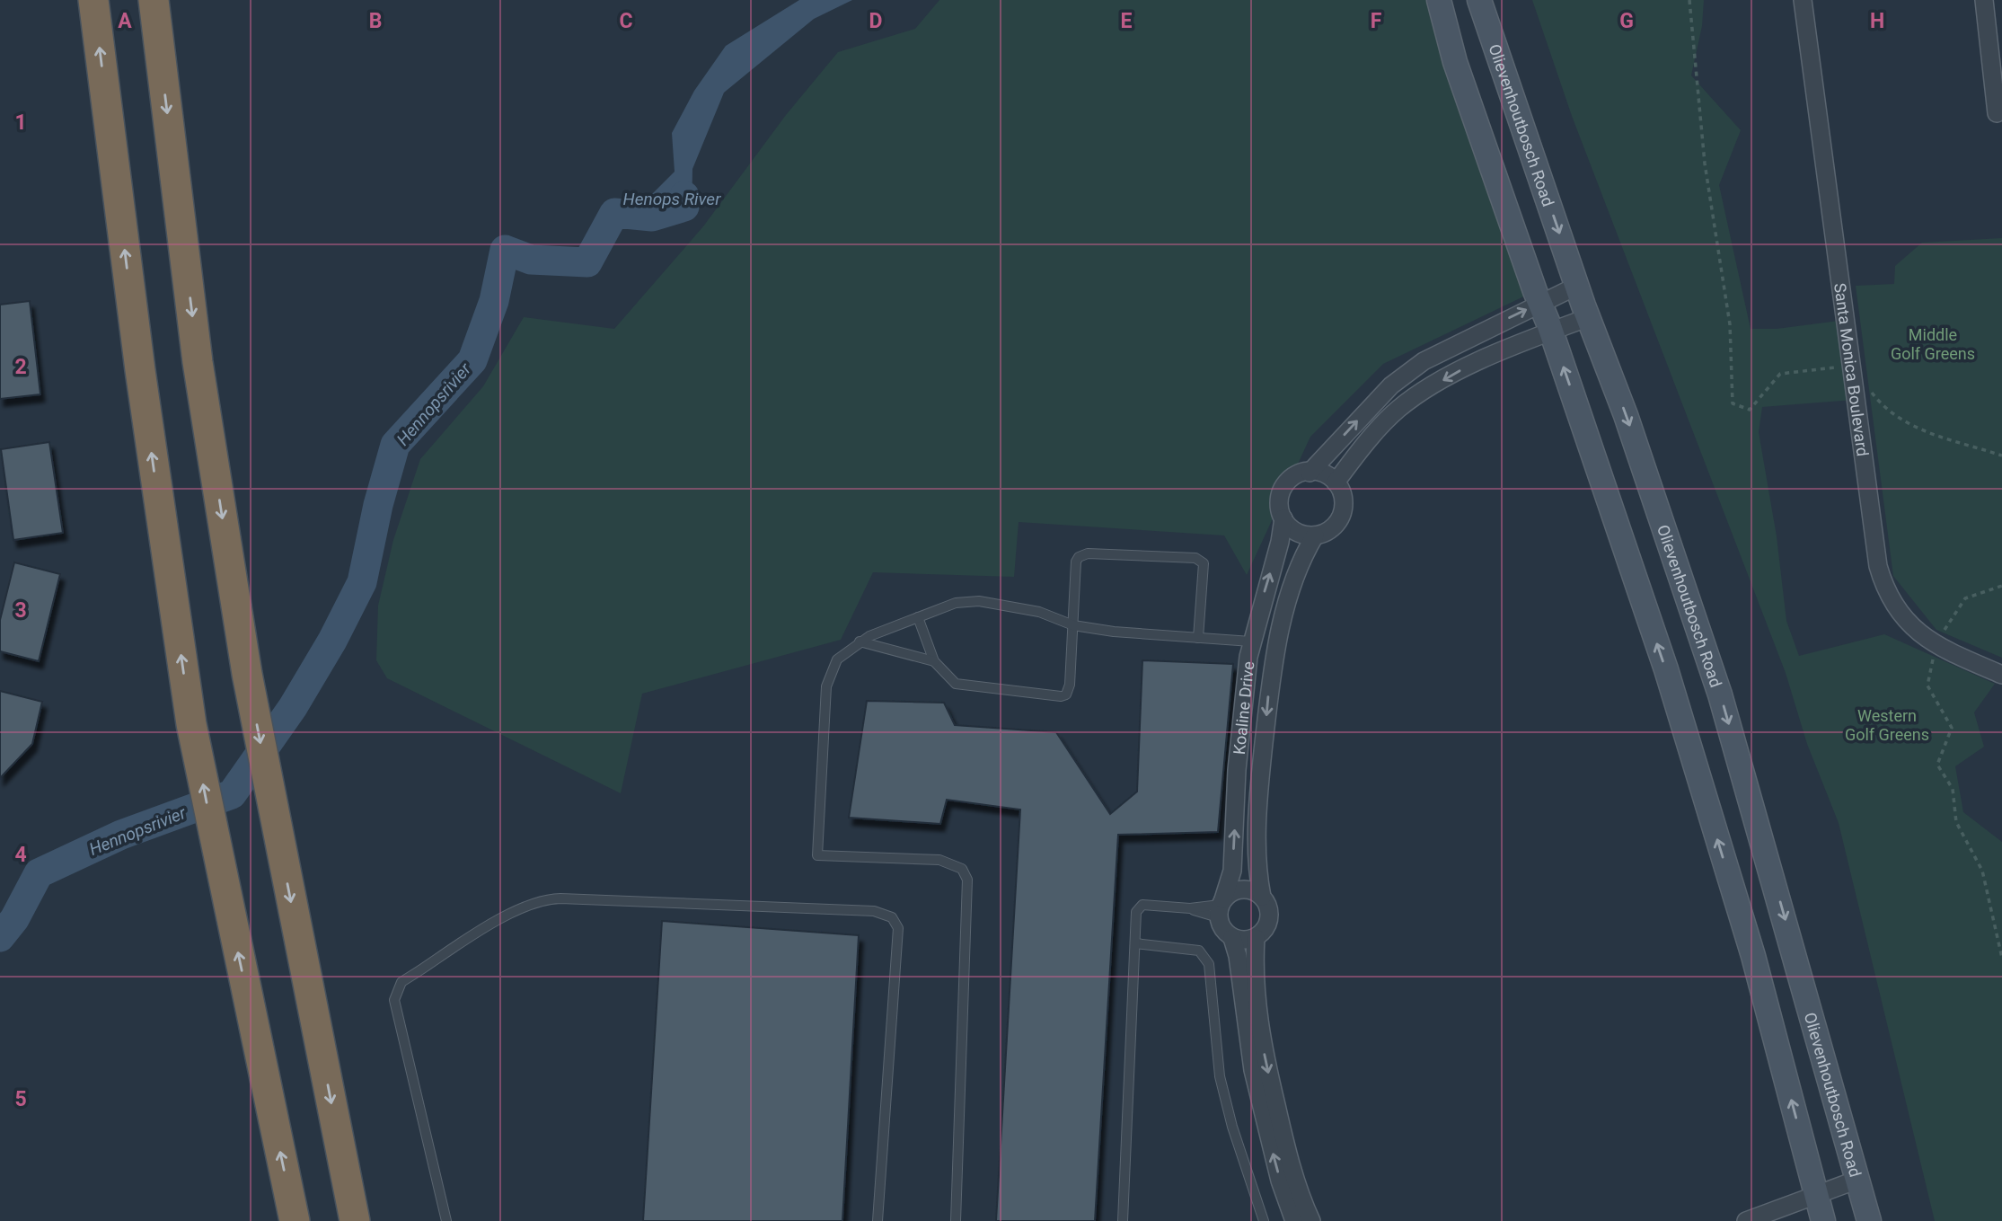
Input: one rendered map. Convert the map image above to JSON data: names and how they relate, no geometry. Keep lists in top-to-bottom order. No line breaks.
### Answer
{"streets":{"main road":["Olievenhoutbosch Road"],"street":["Santa Monica Boulevard","Koaline Drive"]},"crossings":[["Olievenhoutbosch Road","Koaline Drive"]],"water":["Henops River","Hennopsrivier"],"parks":["Middle Golf Greens","Western Golf Greens"],"grid":{"columns":["A","B","C","D","E","F","G","H"],"rows":["1","2","3","4","5"]}}
